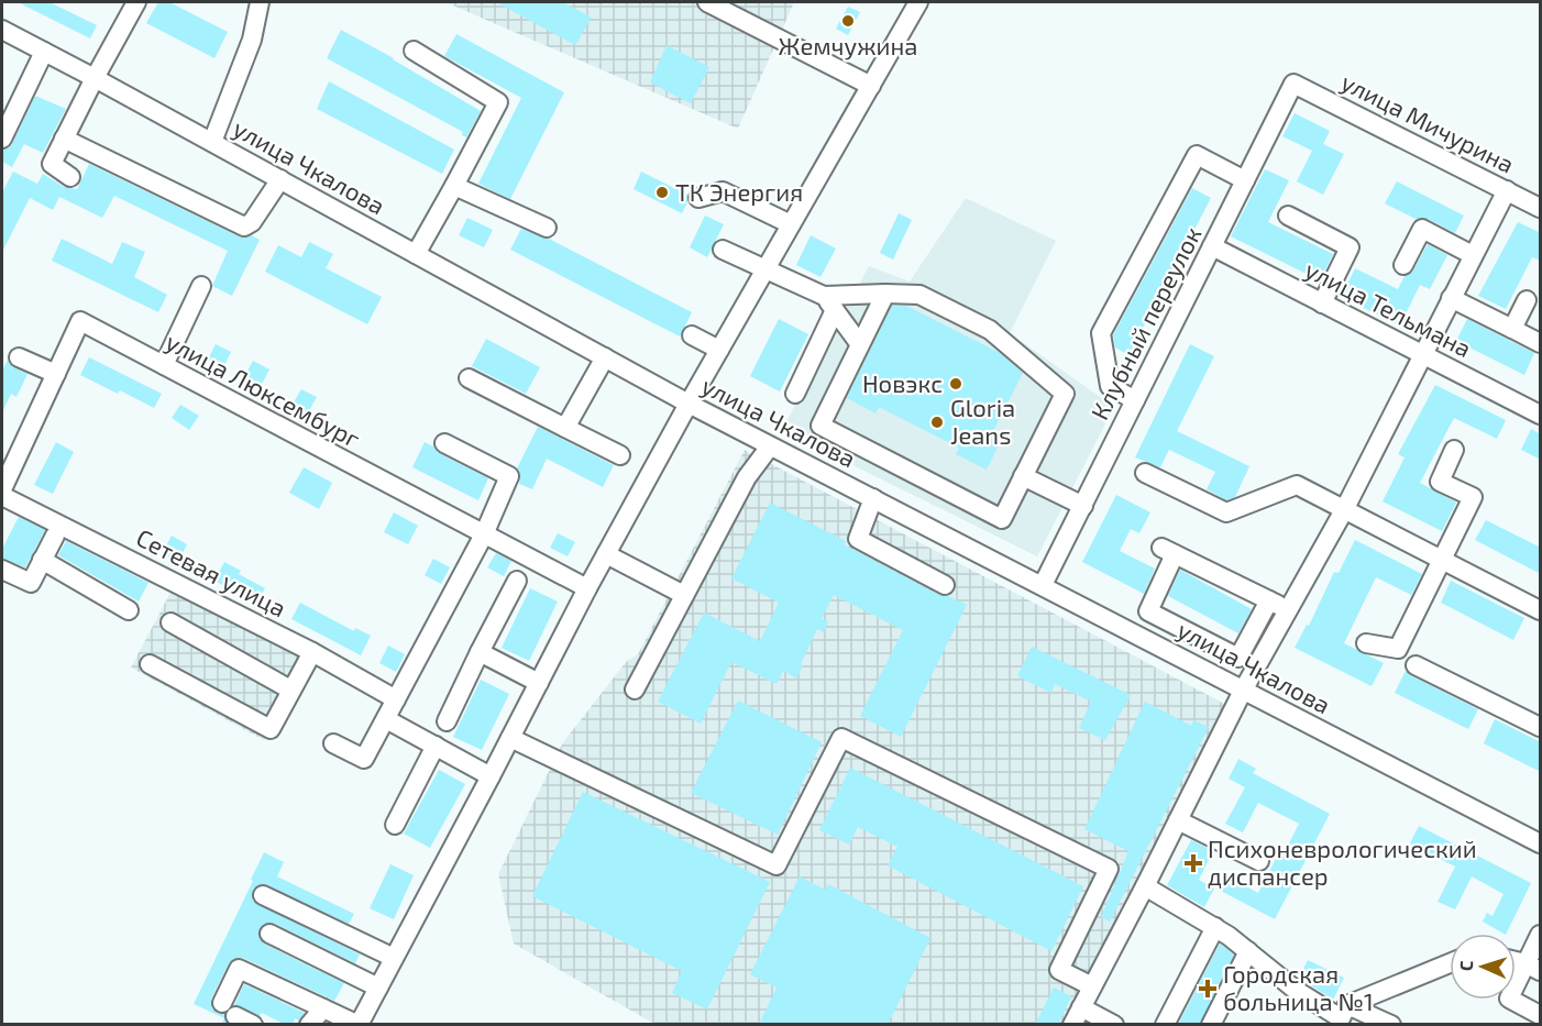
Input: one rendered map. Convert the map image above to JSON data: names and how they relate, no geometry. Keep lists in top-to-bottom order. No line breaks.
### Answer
{"streets":{"street":["улица Мичурина","улица Чкалова","улица Тельмана","Клубный переулок","улица Люксембург","Сетевая улица"]},"crossings":[["улица Мичурина","Клубный переулок"],["улица Чкалова","Клубный переулок"],["улица Тельмана","Клубный переулок"],["улица Люксембург","Сетевая улица"]],"places":{"other":["Жемчужина","ТК Энергия","Новэкс","Gloria Jeans"],"health":["Психоневрологический диспансер","Городская больница №1"]},"north":"left"}
